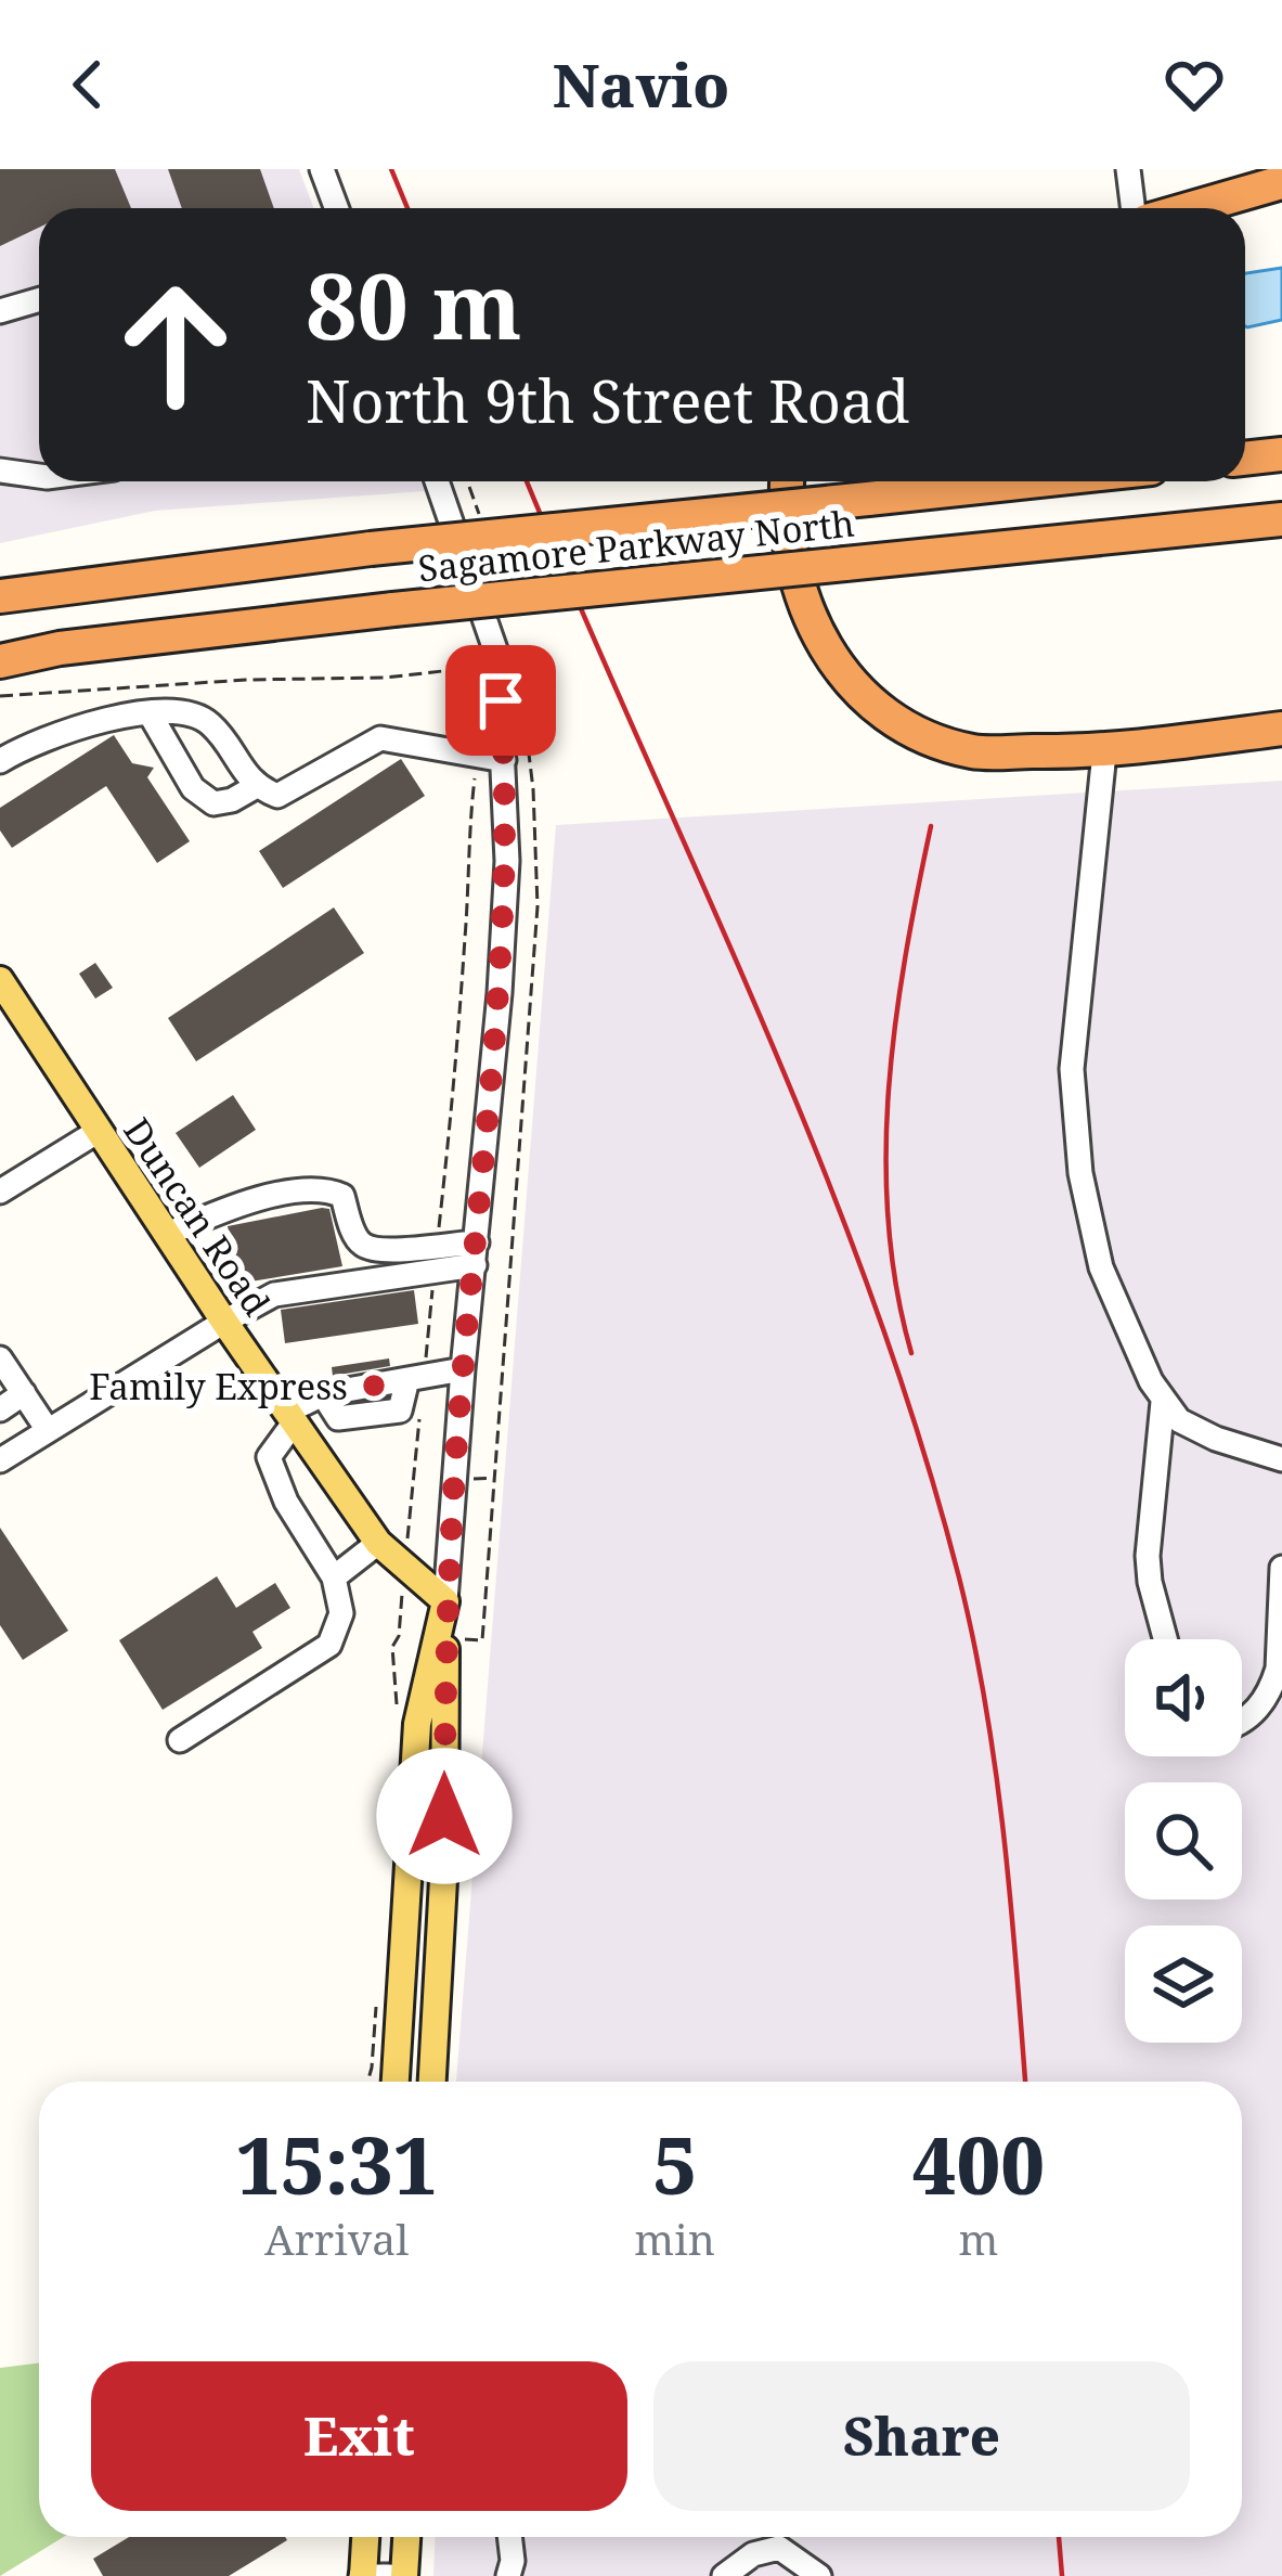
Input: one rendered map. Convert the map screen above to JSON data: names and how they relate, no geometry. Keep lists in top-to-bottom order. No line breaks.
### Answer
{"streets":{"highway":["Sagamore Parkway North"],"main road":["Duncan Road"]},"places":["Family Express"],"page":{"header":"Navio","turn":["80 m","North 9th Street Road"],"eta":["15:31","Arrival","5","min","400","m"],"buttons":["Exit","Share"]}}
